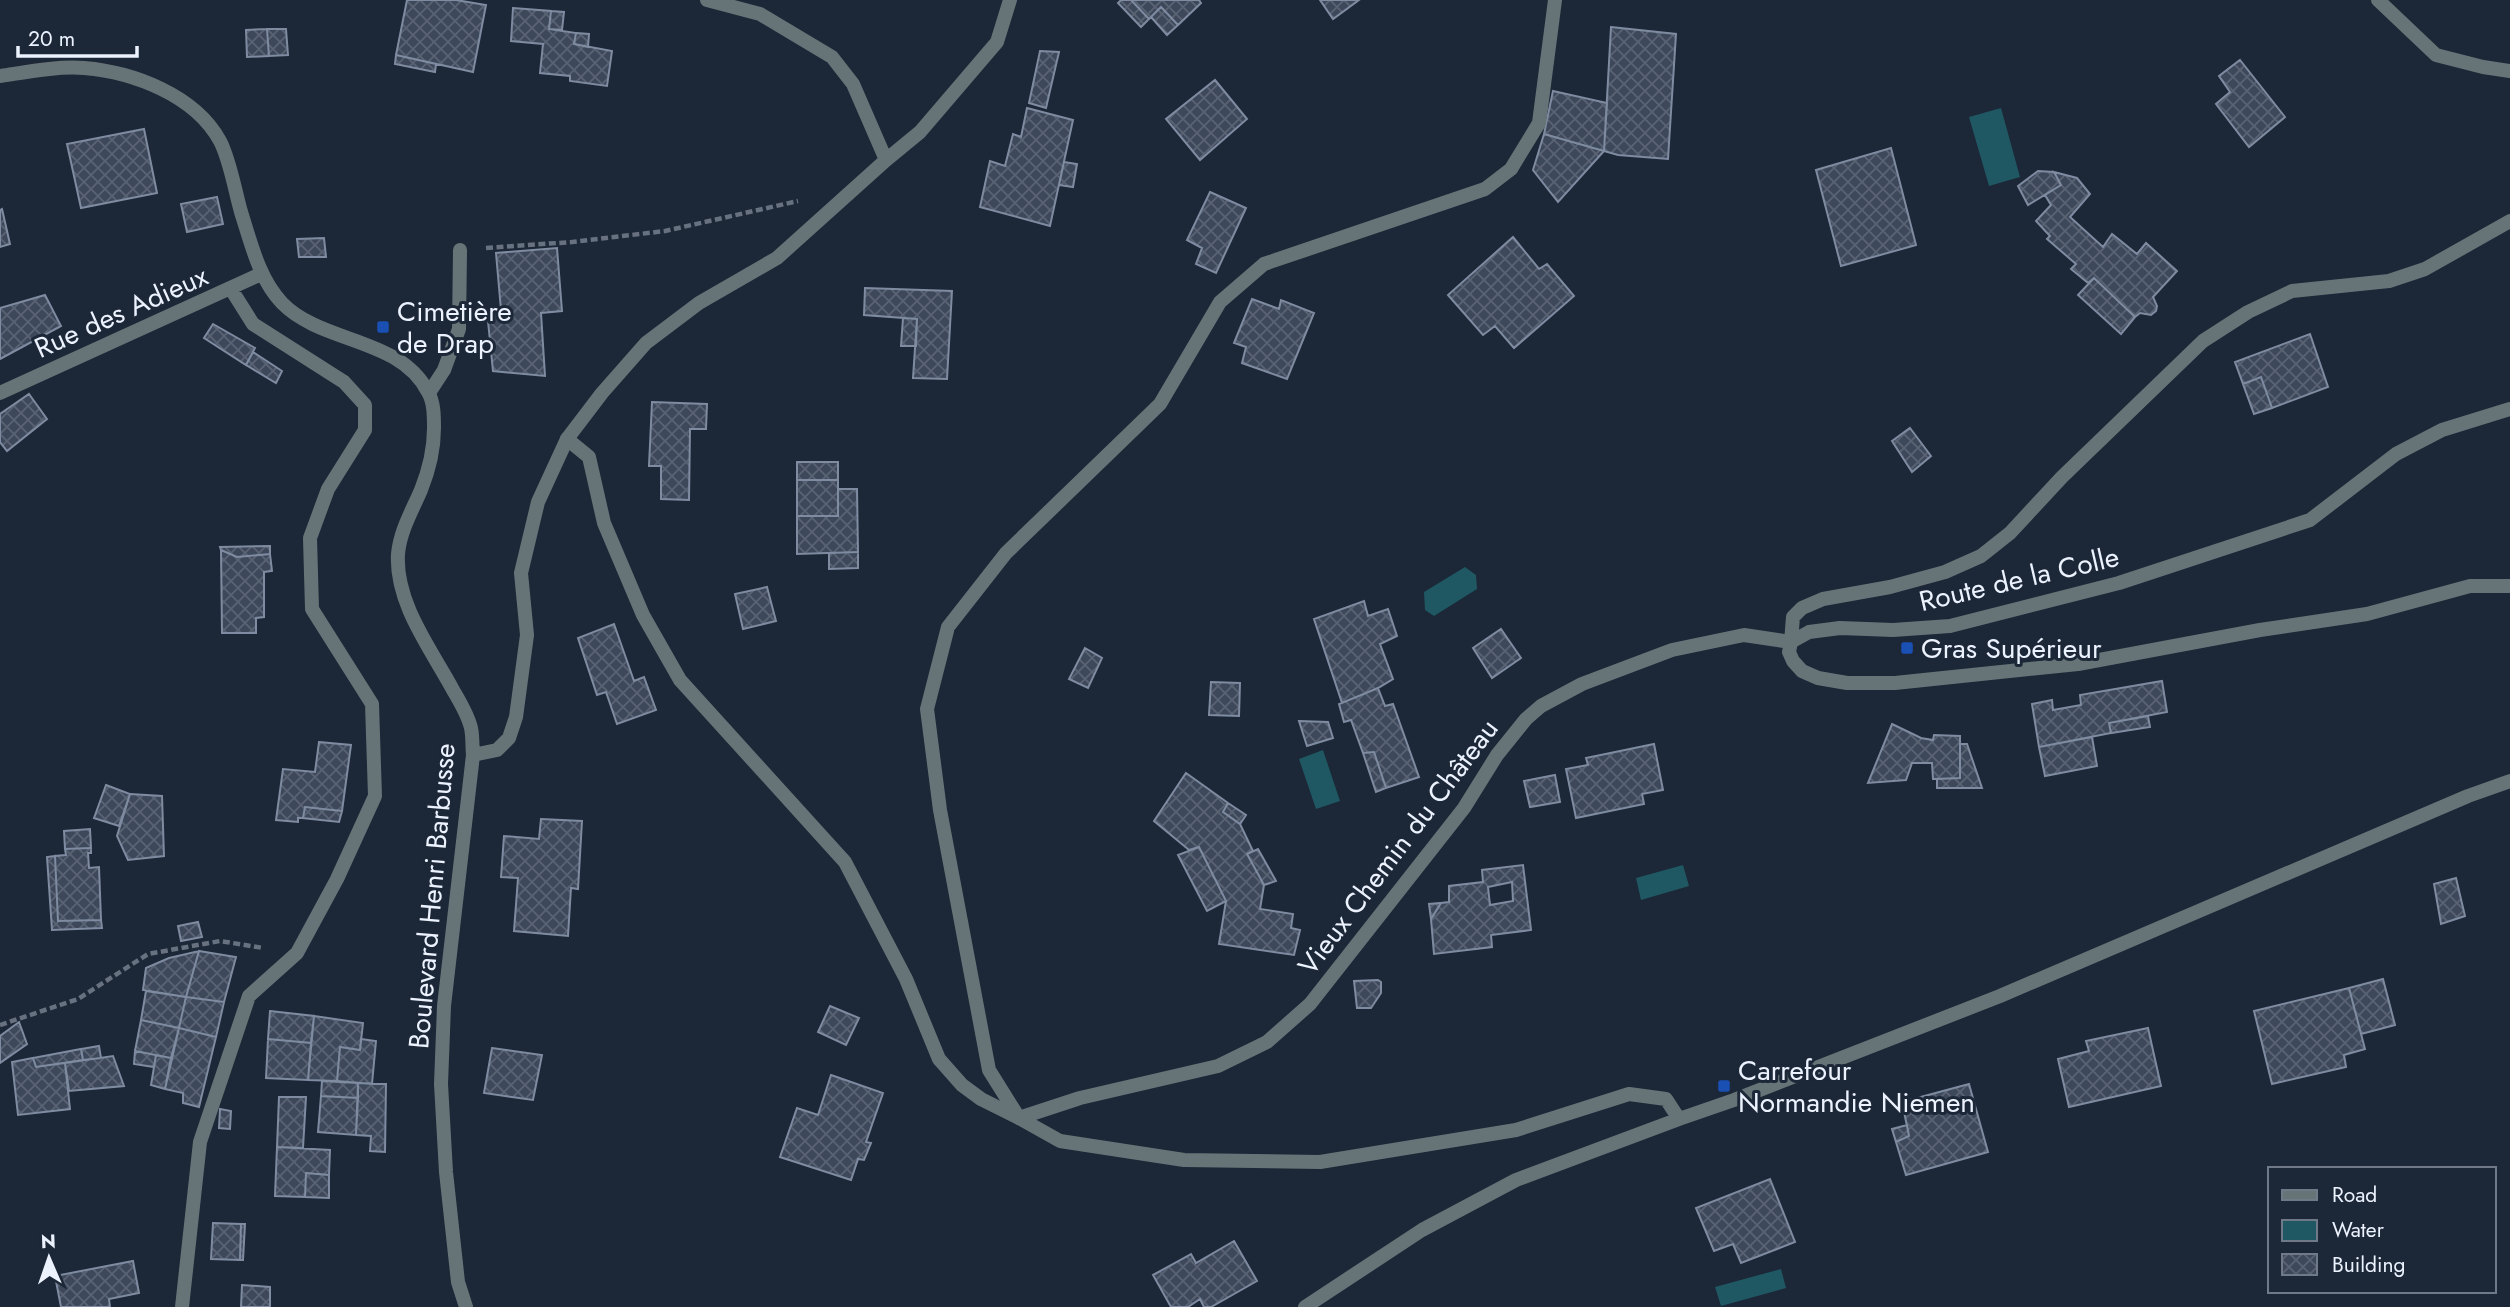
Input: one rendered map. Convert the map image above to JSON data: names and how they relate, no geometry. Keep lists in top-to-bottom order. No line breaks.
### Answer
{"streets":{"street":["Rue des Adieux","Route de la Colle","Vieux Chemin du Château","Boulevard Henri Barbusse"]},"crossings":[["Route de la Colle","Vieux Chemin du Château"]],"places":{"transit":["Cimetière de Drap","Gras Supérieur","Carrefour Normandie Niemen"]},"legend":["Road","Water","Building"],"scale_bar":"20 m","north":"top"}
